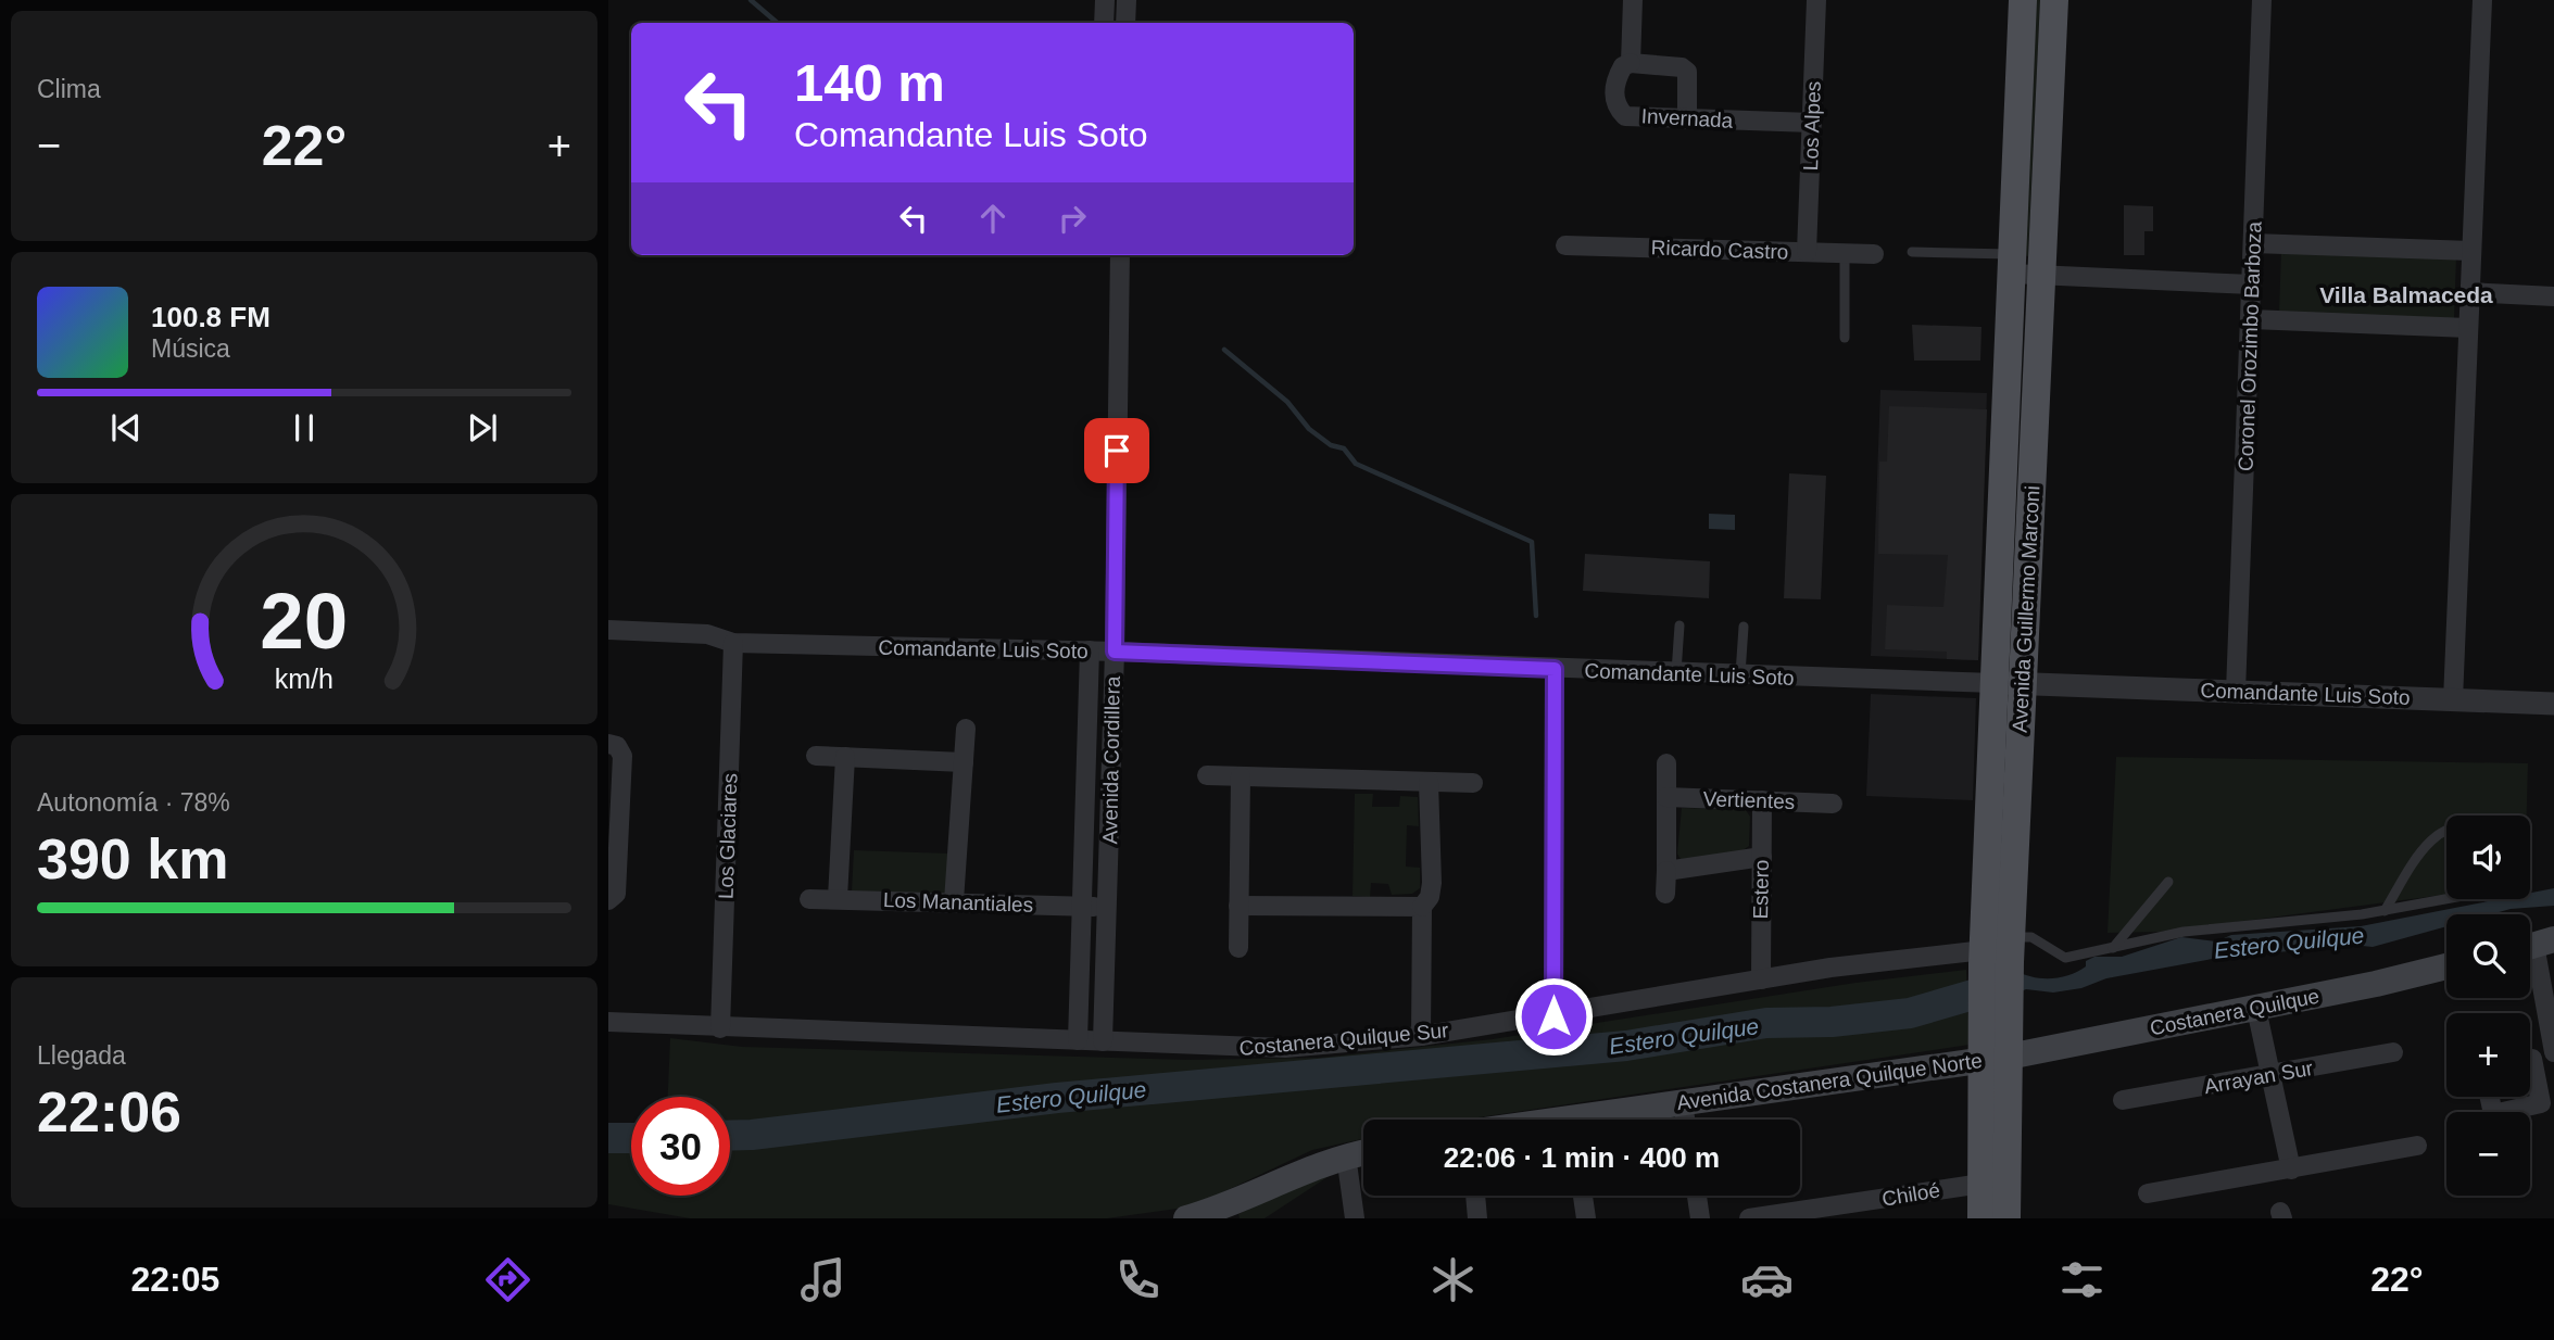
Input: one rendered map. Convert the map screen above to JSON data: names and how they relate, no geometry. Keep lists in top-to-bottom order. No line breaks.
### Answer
{"streets":{"main road":["Avenida Guillermo Marconi","Costanera Quilque","Avenida Costanera Quilque Norte"],"street":["Invernada","Los Alpes","Ricardo Castro","Coronel Orozimbo Barboza","Comandante Luis Soto","Avenida Cordillera","Vertientes","Los Glaciares","Estero","Los Manantiales","Costanera Quilque Sur","Arrayan Sur","Chiloé"]},"crossings":[["Invernada","Los Alpes"],["Los Alpes","Ricardo Castro"],["Coronel Orozimbo Barboza","Comandante Luis Soto"],["Avenida Guillermo Marconi","Comandante Luis Soto"],["Avenida Guillermo Marconi","Costanera Quilque"],["Avenida Guillermo Marconi","Costanera Quilque Sur"],["Avenida Guillermo Marconi","Avenida Costanera Quilque Norte"],["Avenida Guillermo Marconi","Chiloé"],["Comandante Luis Soto","Avenida Cordillera"],["Comandante Luis Soto","Los Glaciares"],["Avenida Cordillera","Los Manantiales"],["Avenida Cordillera","Costanera Quilque Sur"],["Vertientes","Estero"],["Los Glaciares","Costanera Quilque Sur"],["Estero","Costanera Quilque Sur"],["Costanera Quilque","Avenida Costanera Quilque Norte"]],"districts":["Villa Balmaceda"],"water":["Estero Quilque"],"page":{"tile":["Clima",["Autonomía · 78%","390 km"],["Llegada","22:06"]],"turn":["140 m","Comandante Luis Soto"],"heat":["−","22°","+"],"song":["100.8 FM","Música"],"map_buttons":["+","−"],"limit":"30","trip":"22:06 · 1 min · 400 m","tabs":["22:05","22°"],"gauge":["20","km/h"]}}
